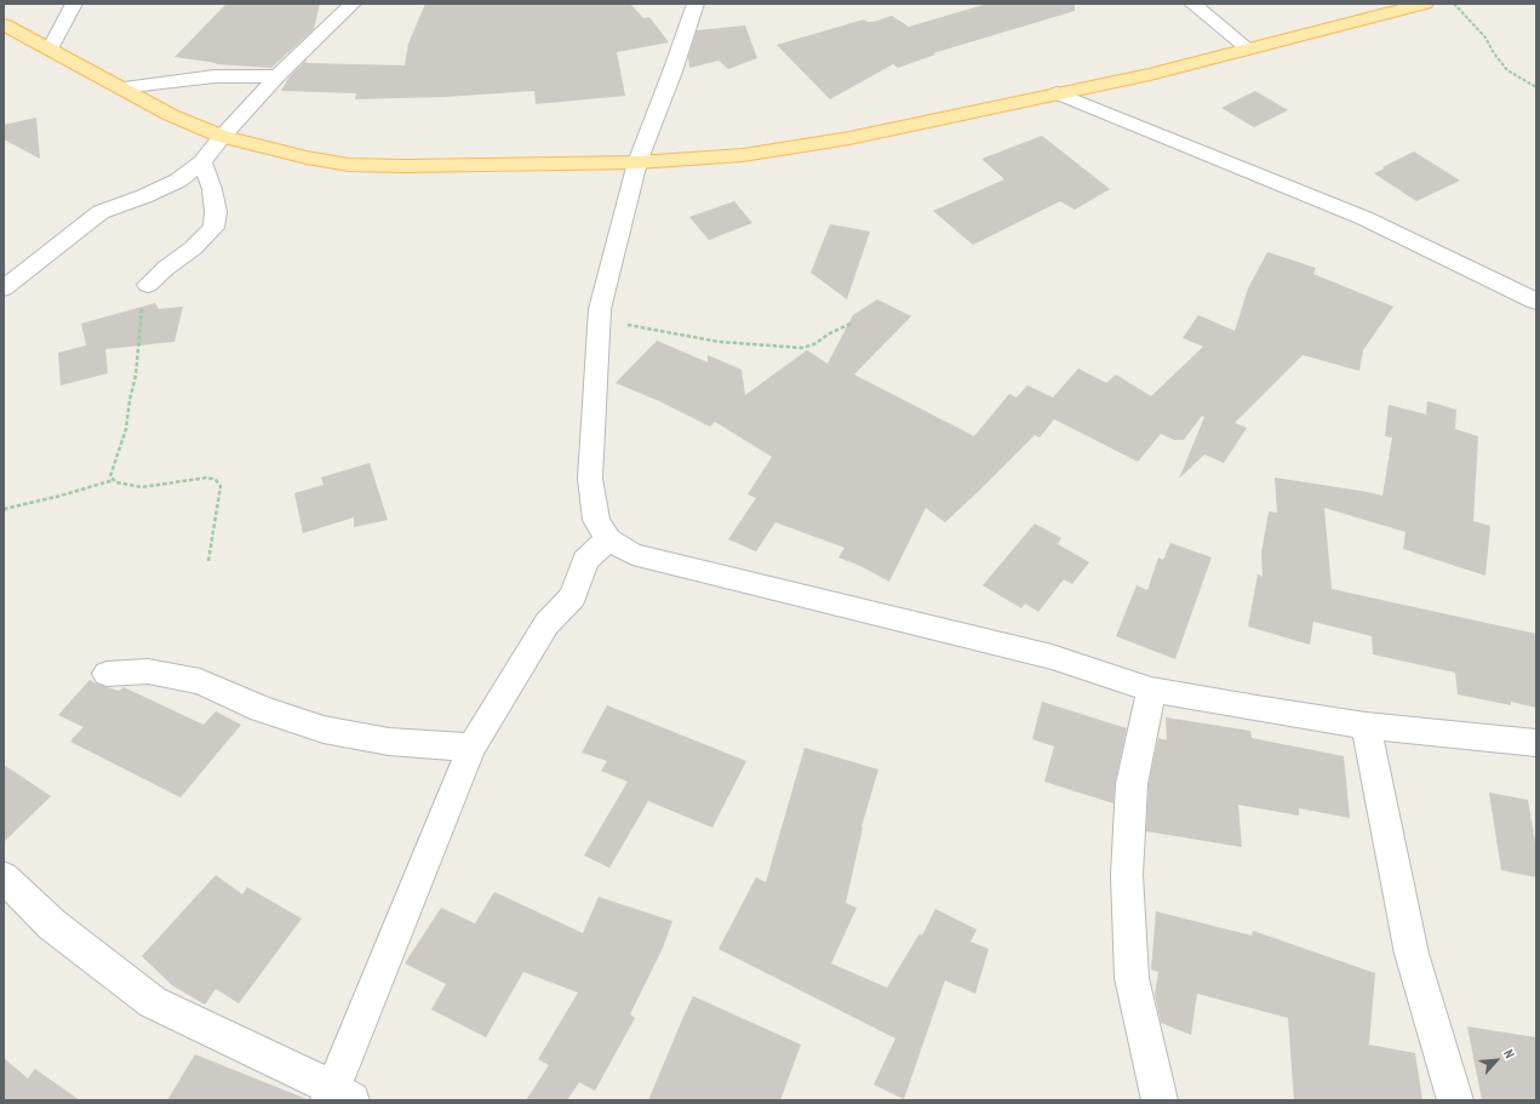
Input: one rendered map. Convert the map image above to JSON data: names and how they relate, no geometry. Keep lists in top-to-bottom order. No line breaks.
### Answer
{"north":"top right"}
